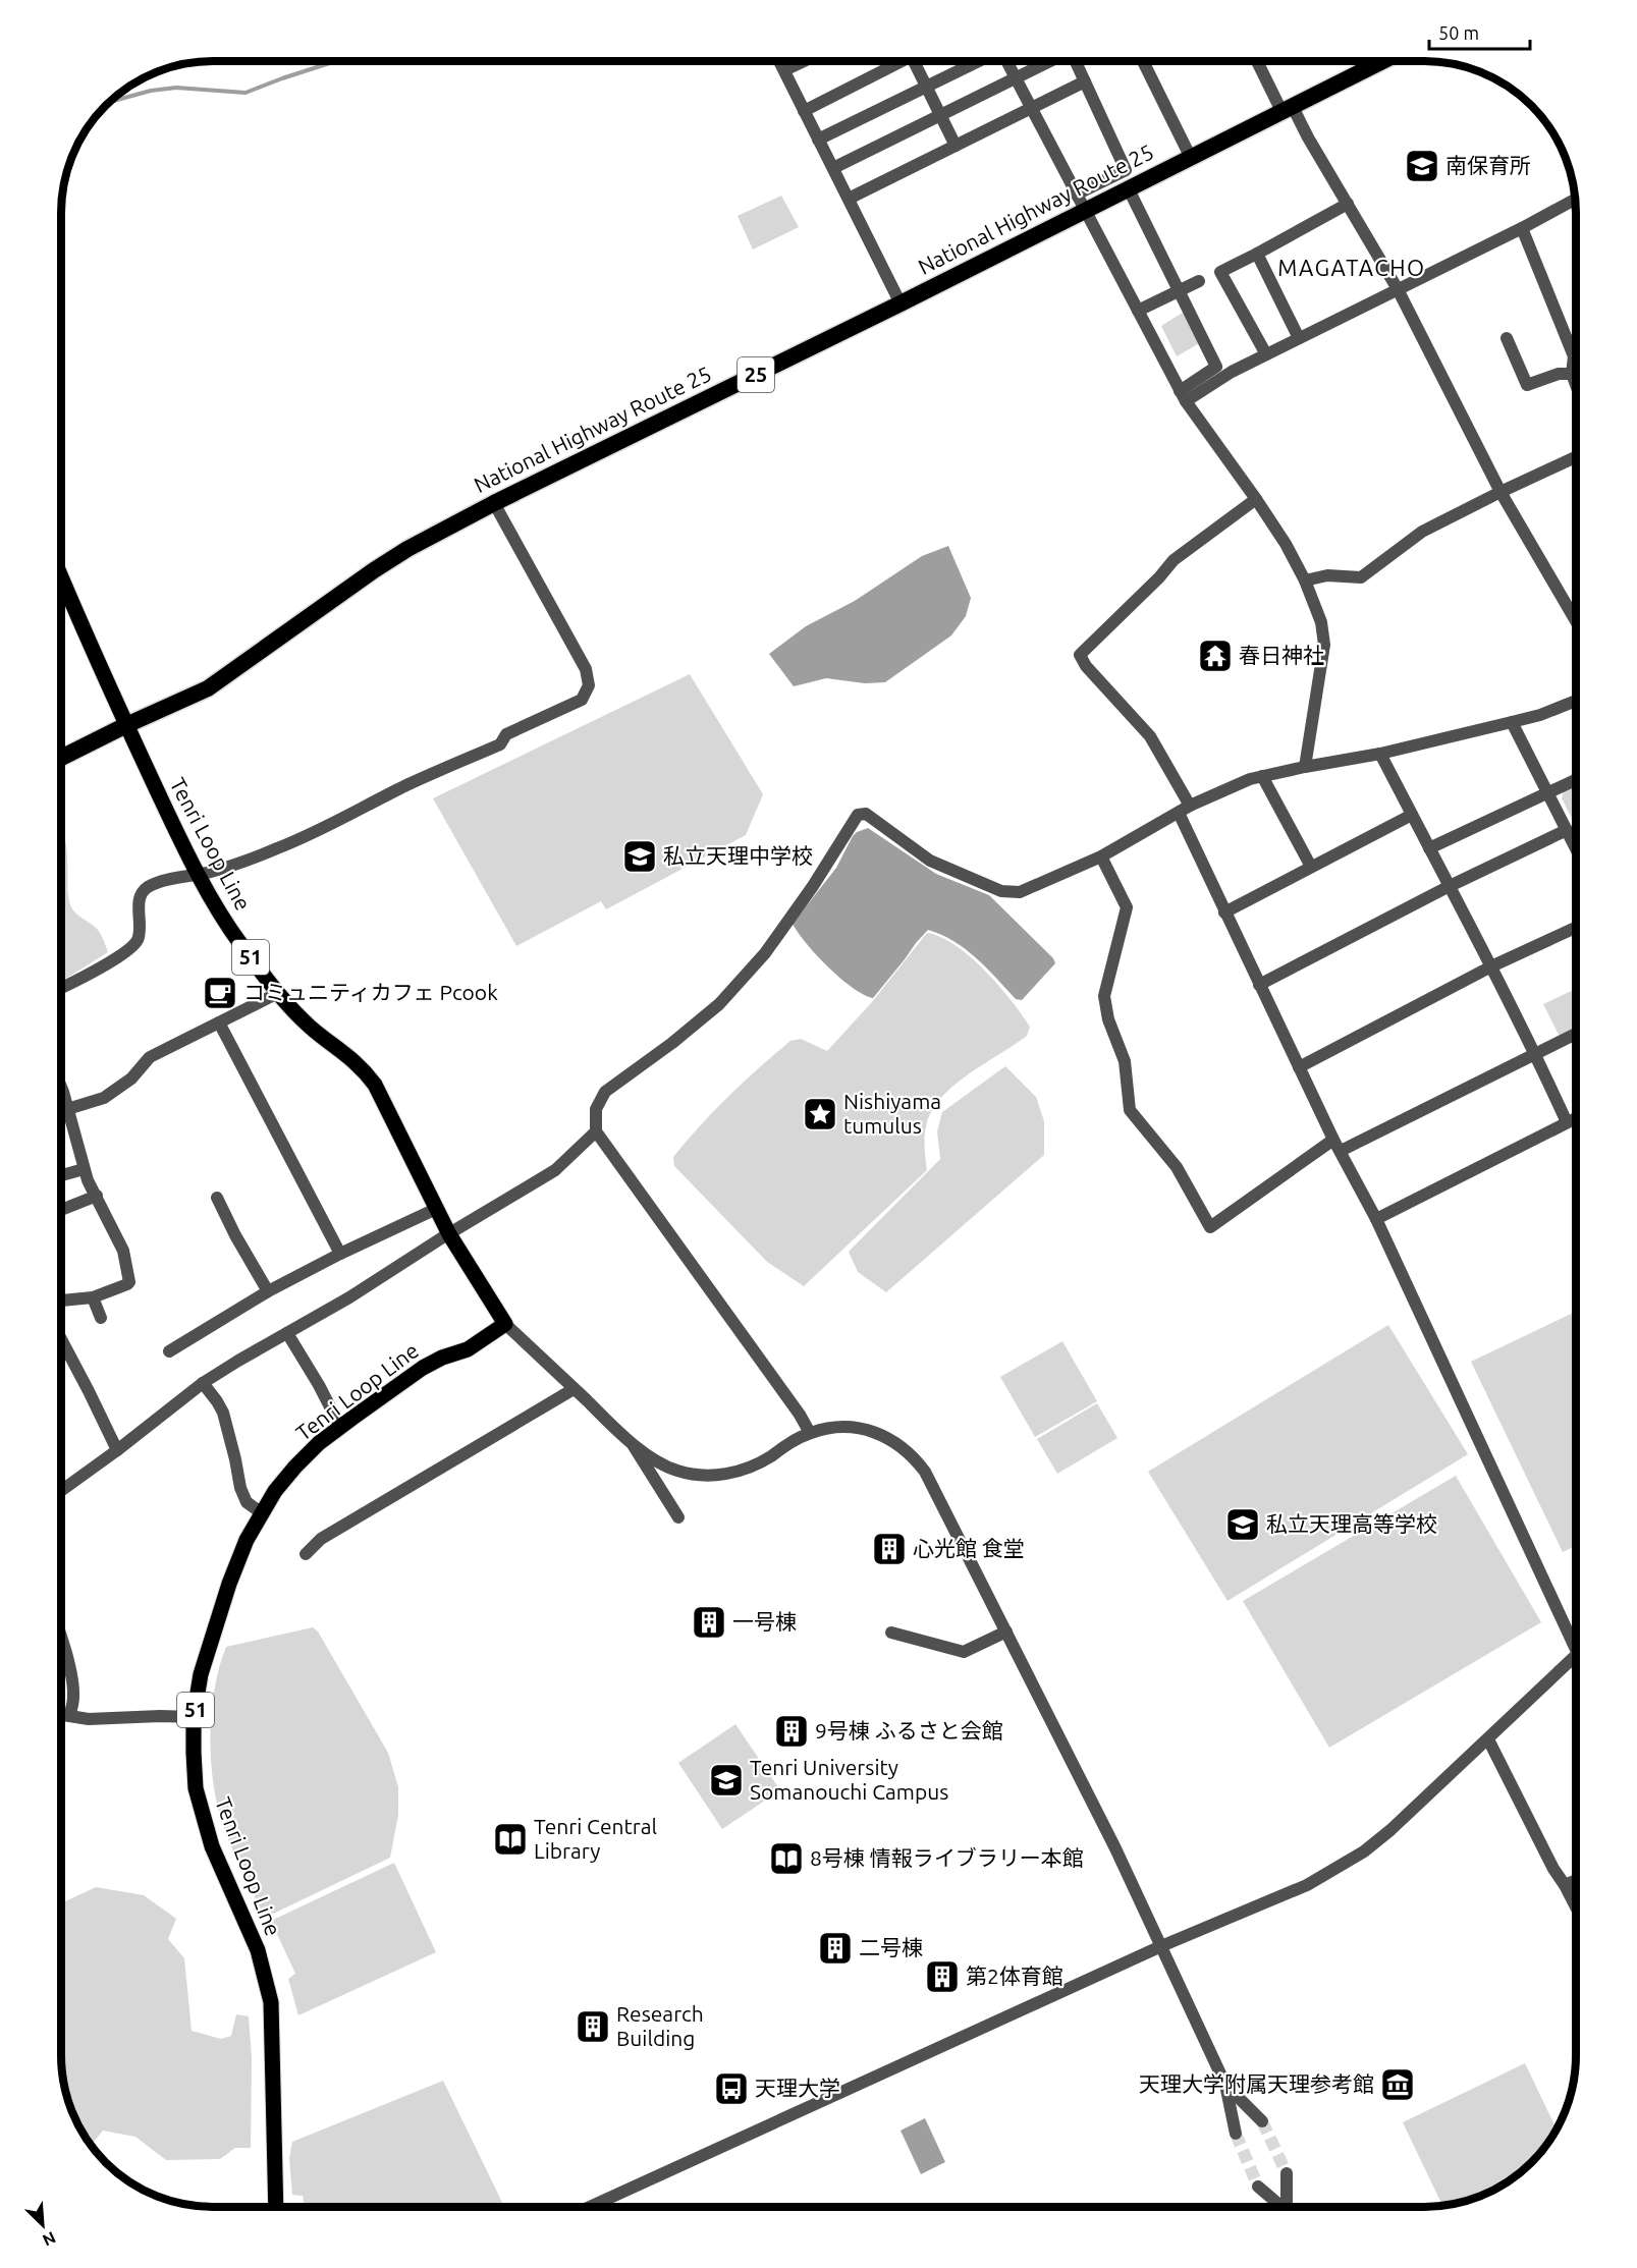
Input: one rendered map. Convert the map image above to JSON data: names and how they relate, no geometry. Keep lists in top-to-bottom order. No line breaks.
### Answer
{"streets":{"highway":["National Highway Route 25","25"],"main road":["Tenri Loop Line","51"]},"crossings":[["National Highway Route 25","Tenri Loop Line"]],"districts":["MAGATACHO"],"places":{"school or university":["南保育所","私立天理中学校","私立天理高等学校","Tenri University Somanouchi Campus"],"temple":["春日神社"],"cafe":["コミュニティカフェ Pcook"],"place":["Nishiyama tumulus"],"building":["心光館 食堂","一号棟","9号棟 ふるさと会館","二号棟","第2体育館","Research Building"],"library":["Tenri Central Library","8号棟 情報ライブラリー本館"],"museum":["天理大学附属天理参考館"],"bus stop":["天理大学"]},"scale_bar":"50 m","north":"bottom right"}
